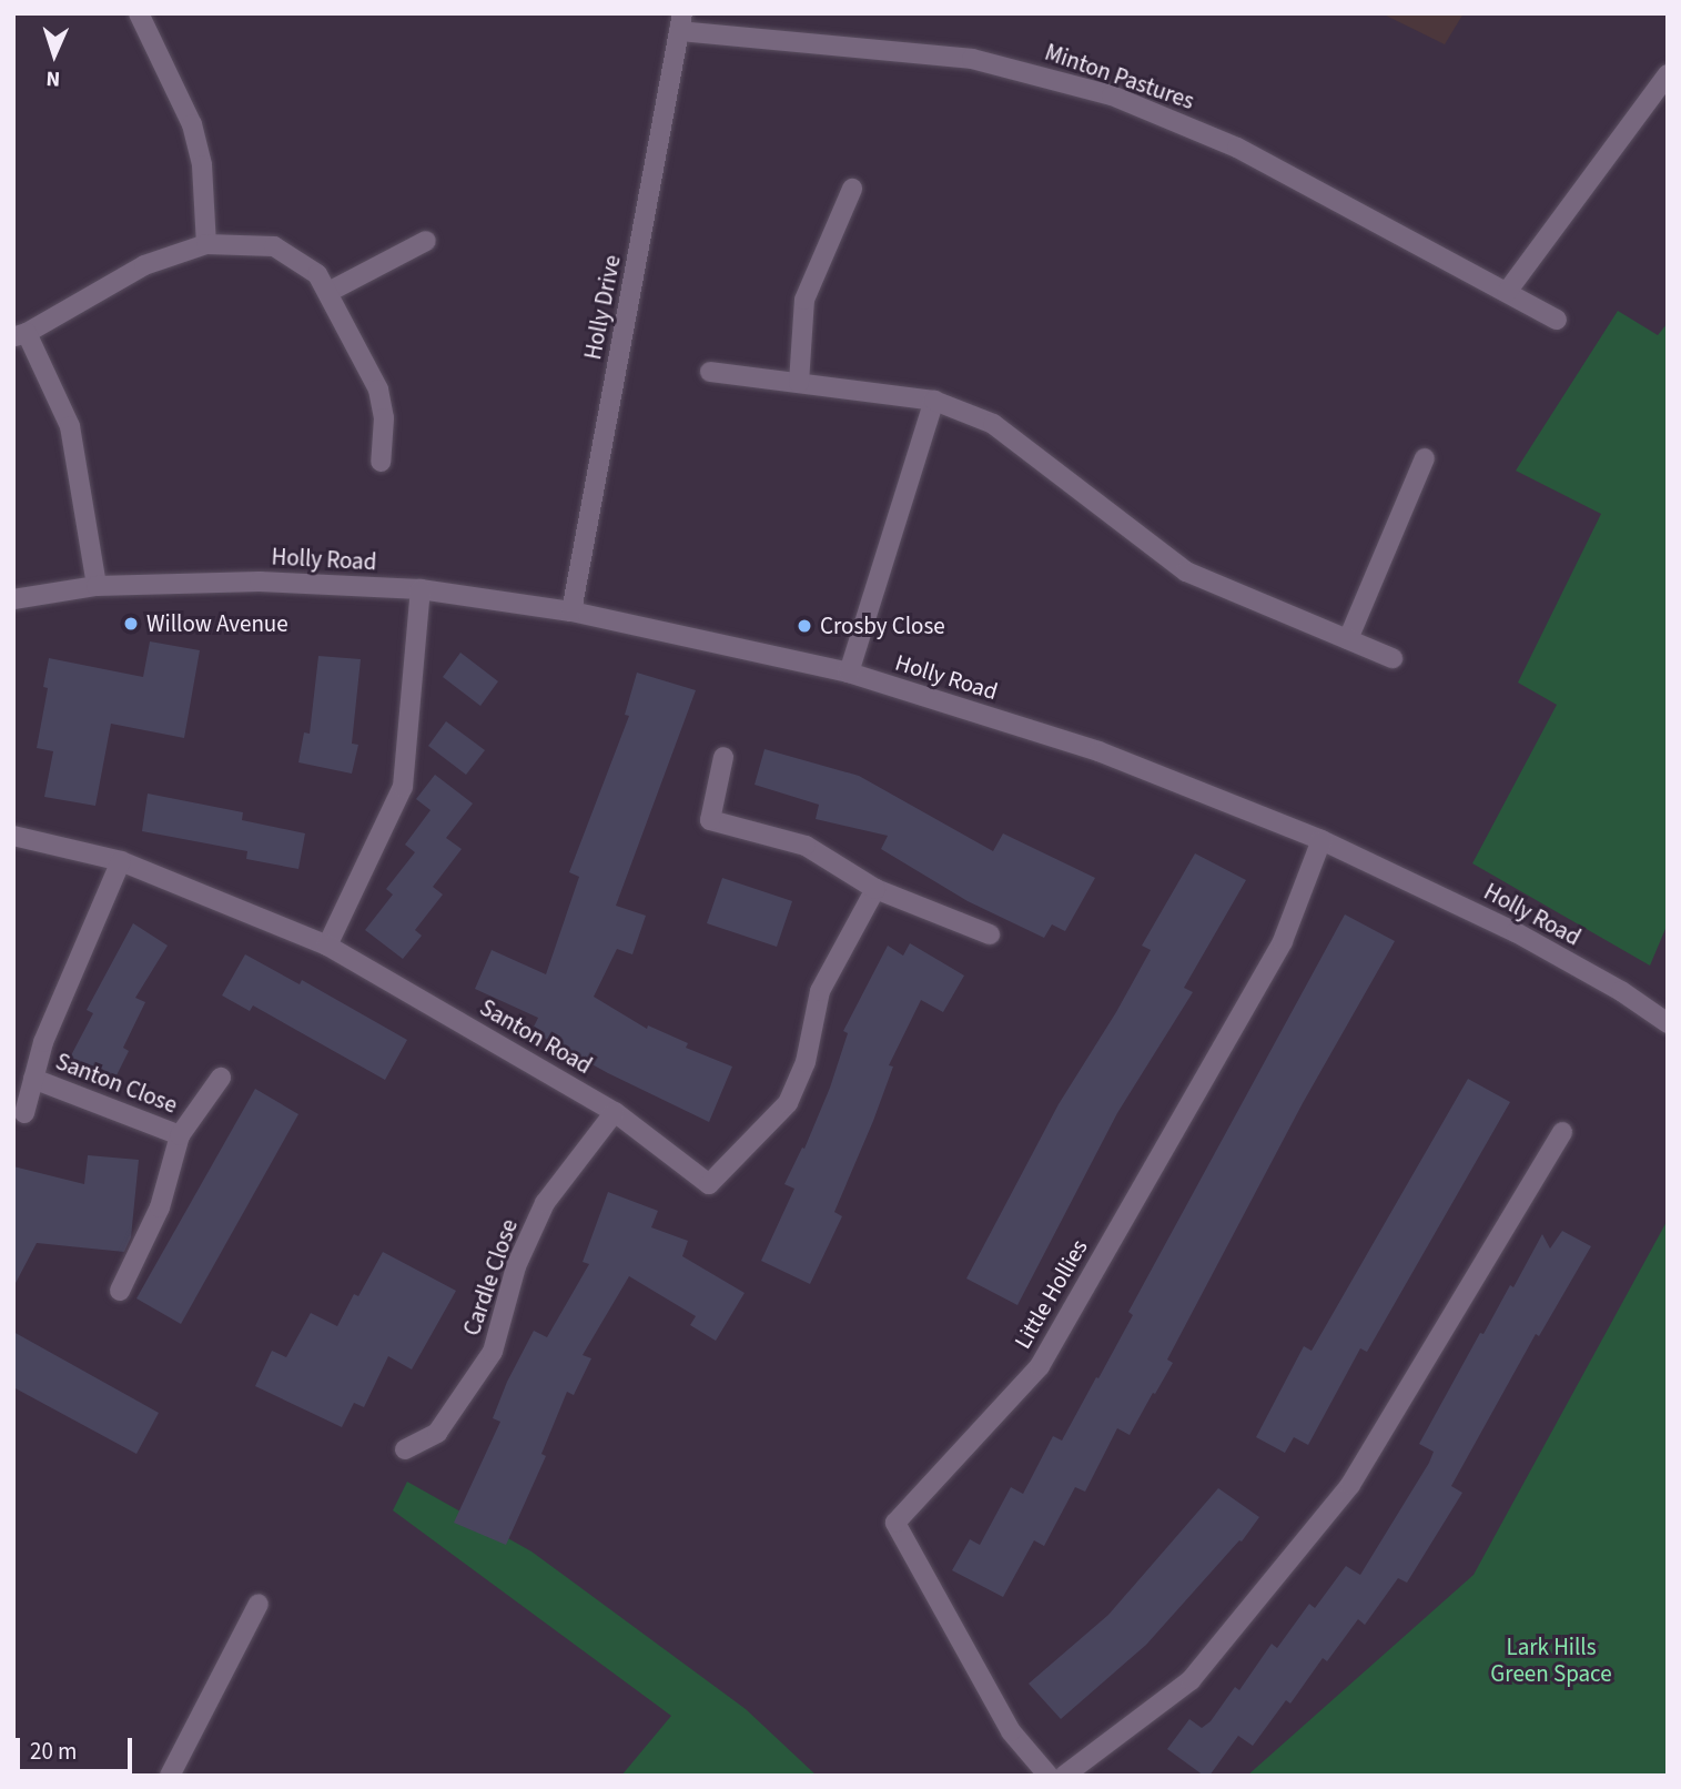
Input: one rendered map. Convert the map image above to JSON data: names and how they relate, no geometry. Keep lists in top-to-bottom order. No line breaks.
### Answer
{"streets":{"street":["Minton Pastures","Holly Drive","Holly Road","Santon Road","Santon Close","Cardle Close","Little Hollies"]},"crossings":[["Minton Pastures","Holly Drive"],["Holly Drive","Holly Road"],["Holly Road","Little Hollies"],["Santon Road","Santon Close"],["Santon Road","Cardle Close"]],"parks":["Lark Hills Green Space"],"places":["Willow Avenue","Crosby Close"],"scale_bar":"20 m","north":"bottom"}
